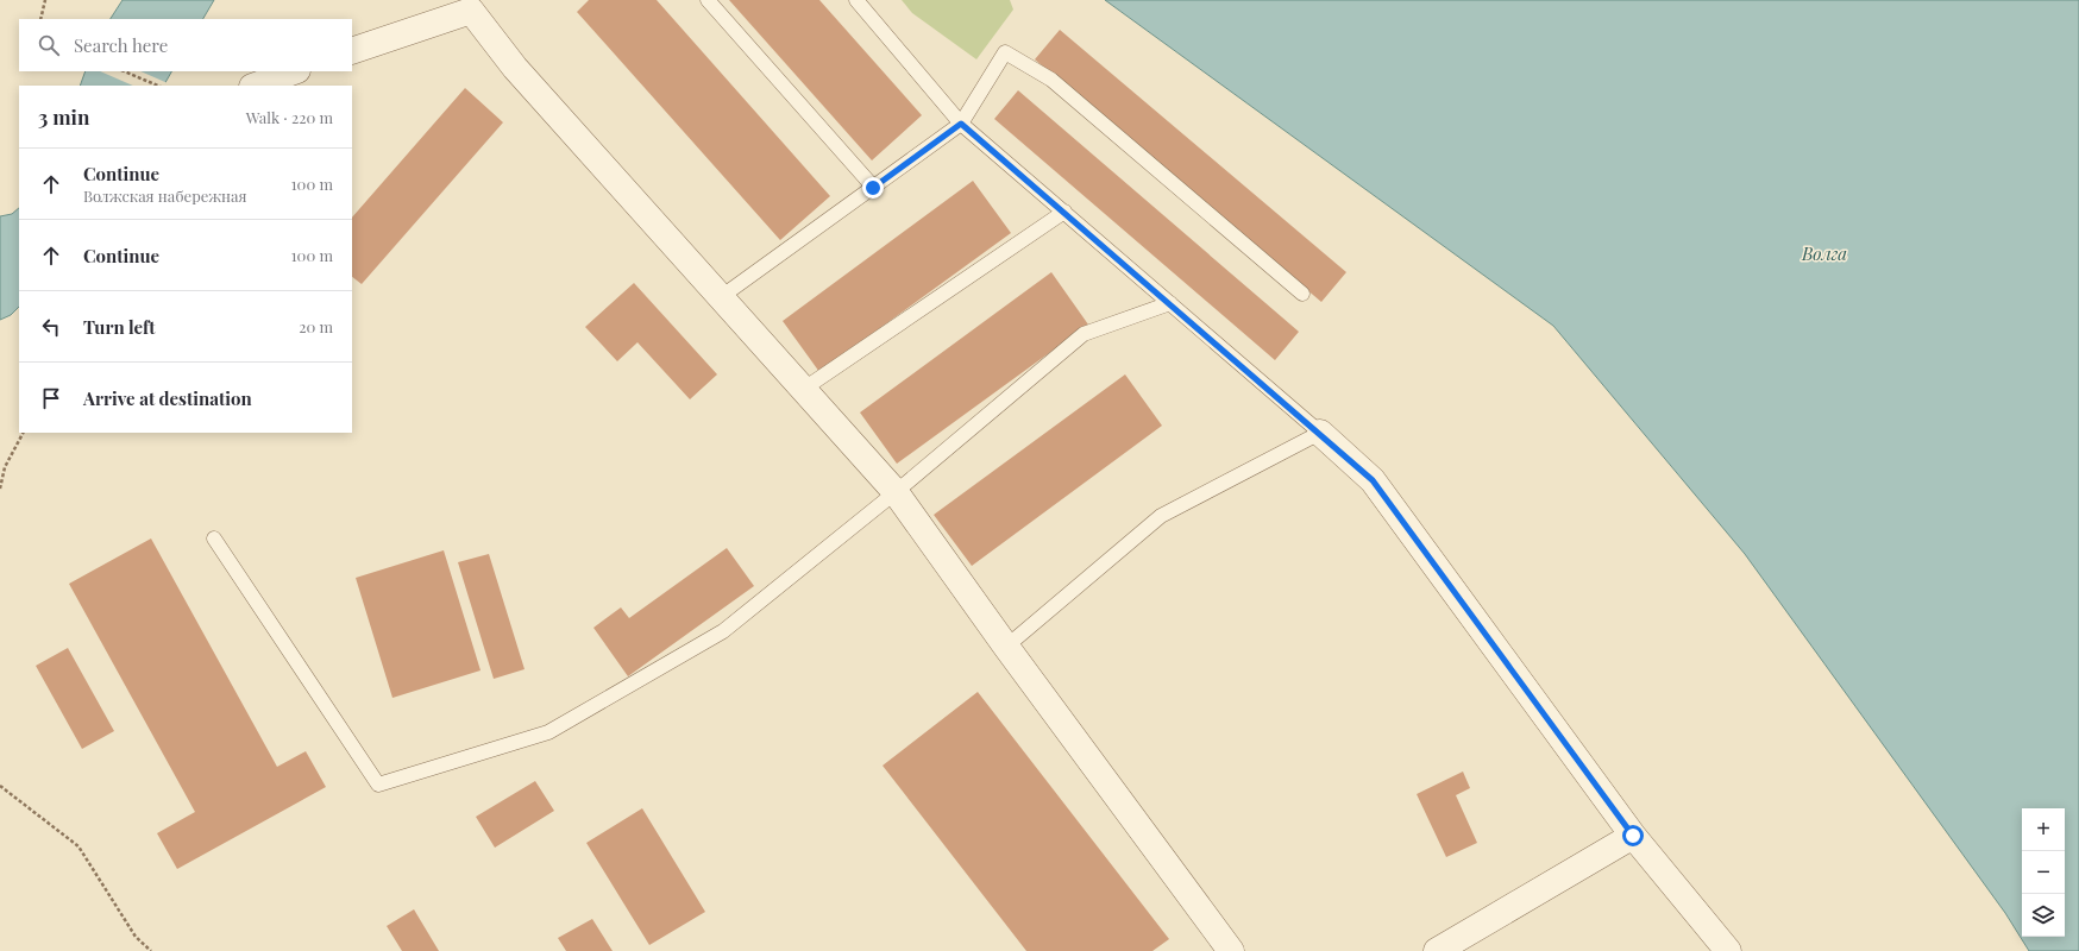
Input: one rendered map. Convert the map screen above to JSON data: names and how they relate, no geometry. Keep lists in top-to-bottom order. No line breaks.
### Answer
{"water":["Волга"],"page":{"search":"Search here","heading":["3 min","Walk · 220 m"],"list":[["Continue","Волжская набережная","100 m"],["Continue","100 m"],["Turn left","20 m"],"Arrive at destination"],"map_buttons":["+","−"]}}
